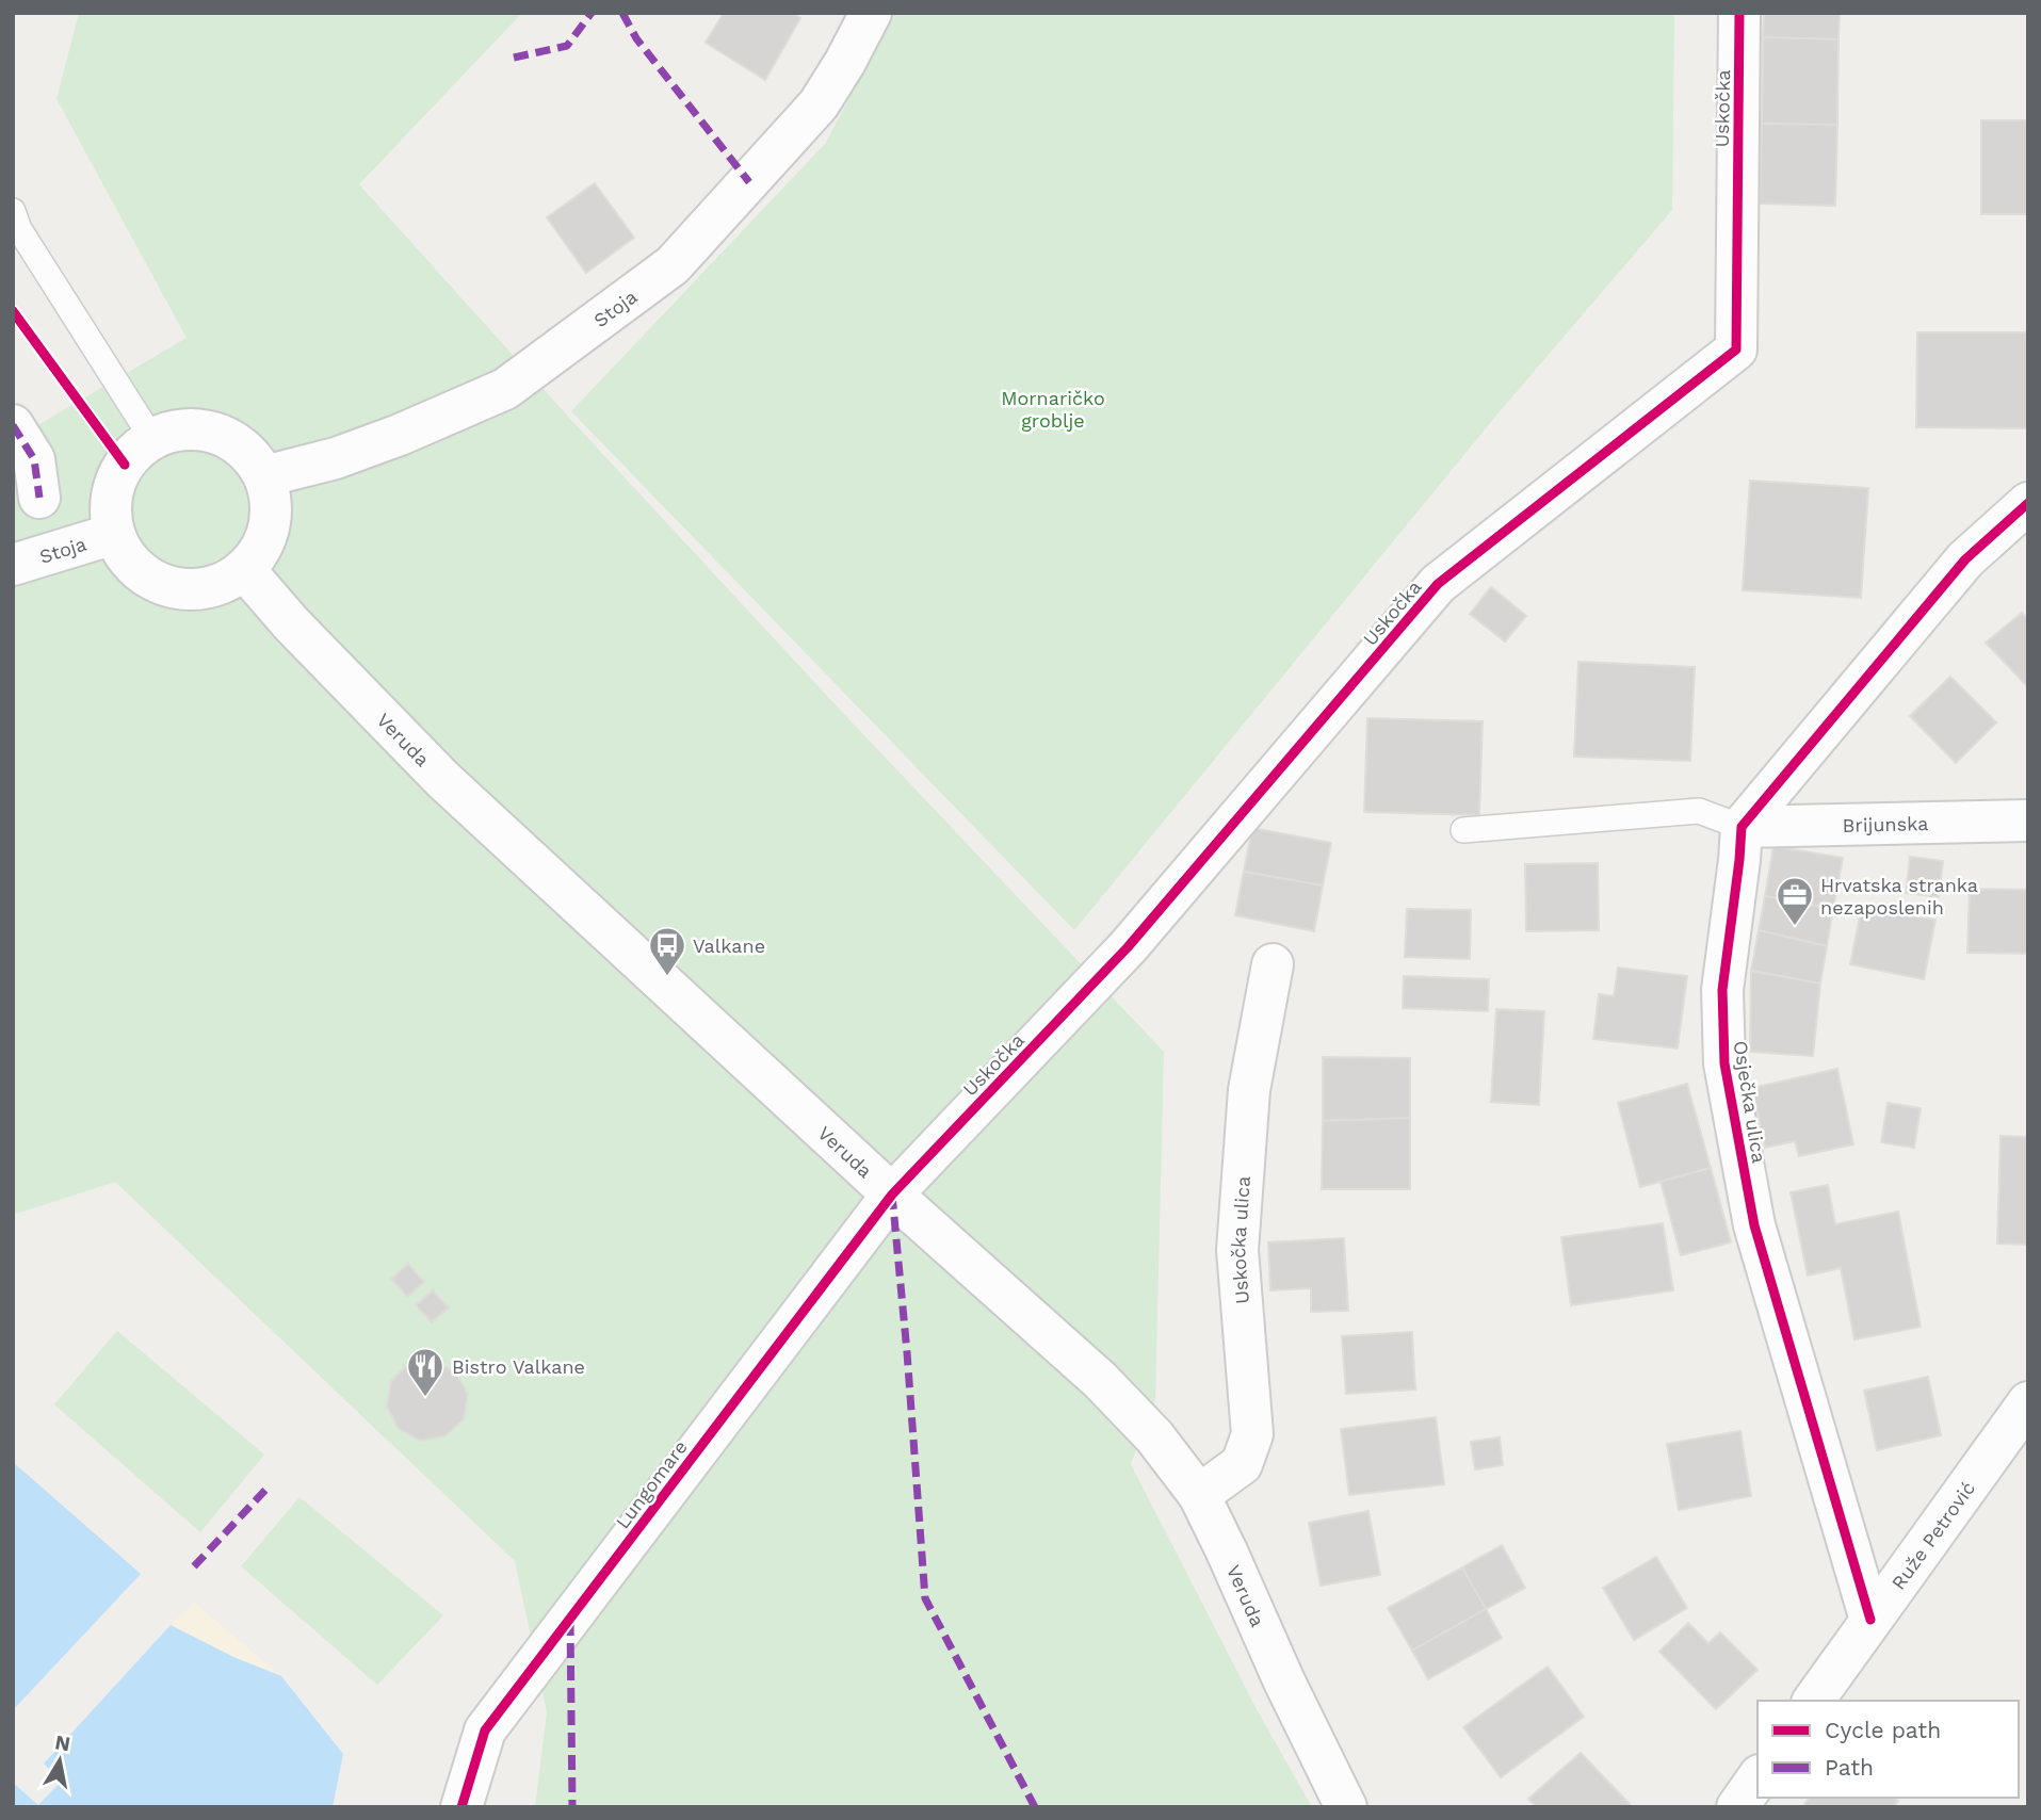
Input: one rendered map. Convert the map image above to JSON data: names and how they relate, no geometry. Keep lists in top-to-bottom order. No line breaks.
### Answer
{"streets":{"street":["Uskočka","Stoja","Veruda","Brijunska","Osječka ulica","Uskočka ulica","Lungomare","Ruže Petrović"]},"crossings":[["Uskočka","Veruda"],["Uskočka","Lungomare"],["Stoja","Veruda"],["Veruda","Uskočka ulica"],["Veruda","Lungomare"],["Brijunska","Osječka ulica"],["Osječka ulica","Ruže Petrović"]],"parks":["Mornaričko groblje"],"places":{"office":["Hrvatska stranka nezaposlenih"],"bus stop":["Valkane"],"restaurant":["Bistro Valkane"]},"legend":["Cycle path","Path"],"north":"top"}
